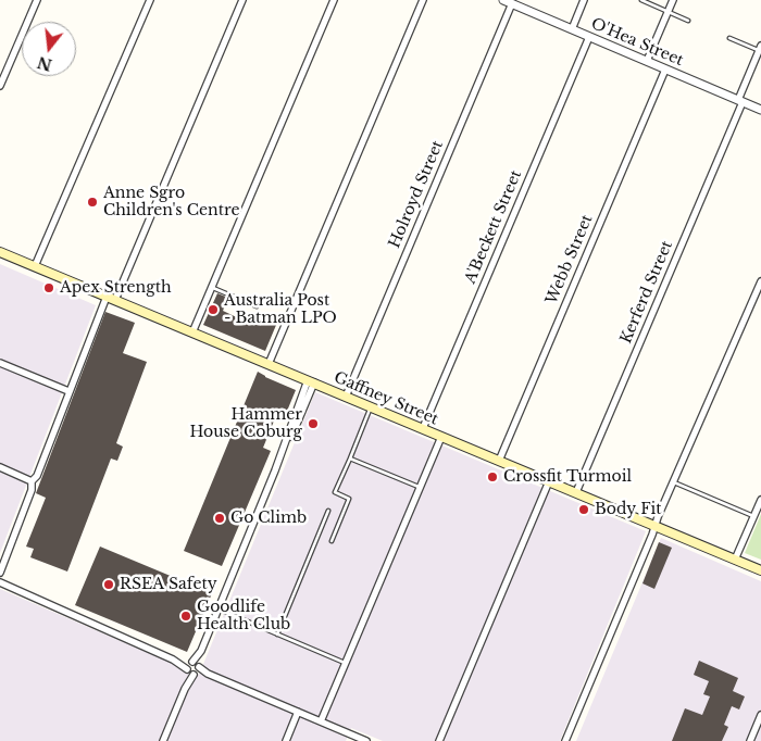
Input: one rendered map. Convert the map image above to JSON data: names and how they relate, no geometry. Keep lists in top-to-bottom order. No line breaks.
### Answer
{"streets":{"main road":["Gaffney Street"],"street":["O'Hea Street","Holroyd Street","A'Beckett Street","Webb Street","Kerferd Street"]},"crossings":[["O'Hea Street","Holroyd Street"],["O'Hea Street","A'Beckett Street"],["O'Hea Street","Webb Street"],["O'Hea Street","Kerferd Street"],["Holroyd Street","Gaffney Street"],["A'Beckett Street","Gaffney Street"],["Webb Street","Gaffney Street"],["Kerferd Street","Gaffney Street"]],"places":["Anne Sgro Children's Centre","Apex Strength","Australia Post - Batman LPO","Hammer House Coburg","Crossfit Turmoil","Body Fit","Go Climb","RSEA Safety","Goodlife Health Club"],"north":"bottom"}
